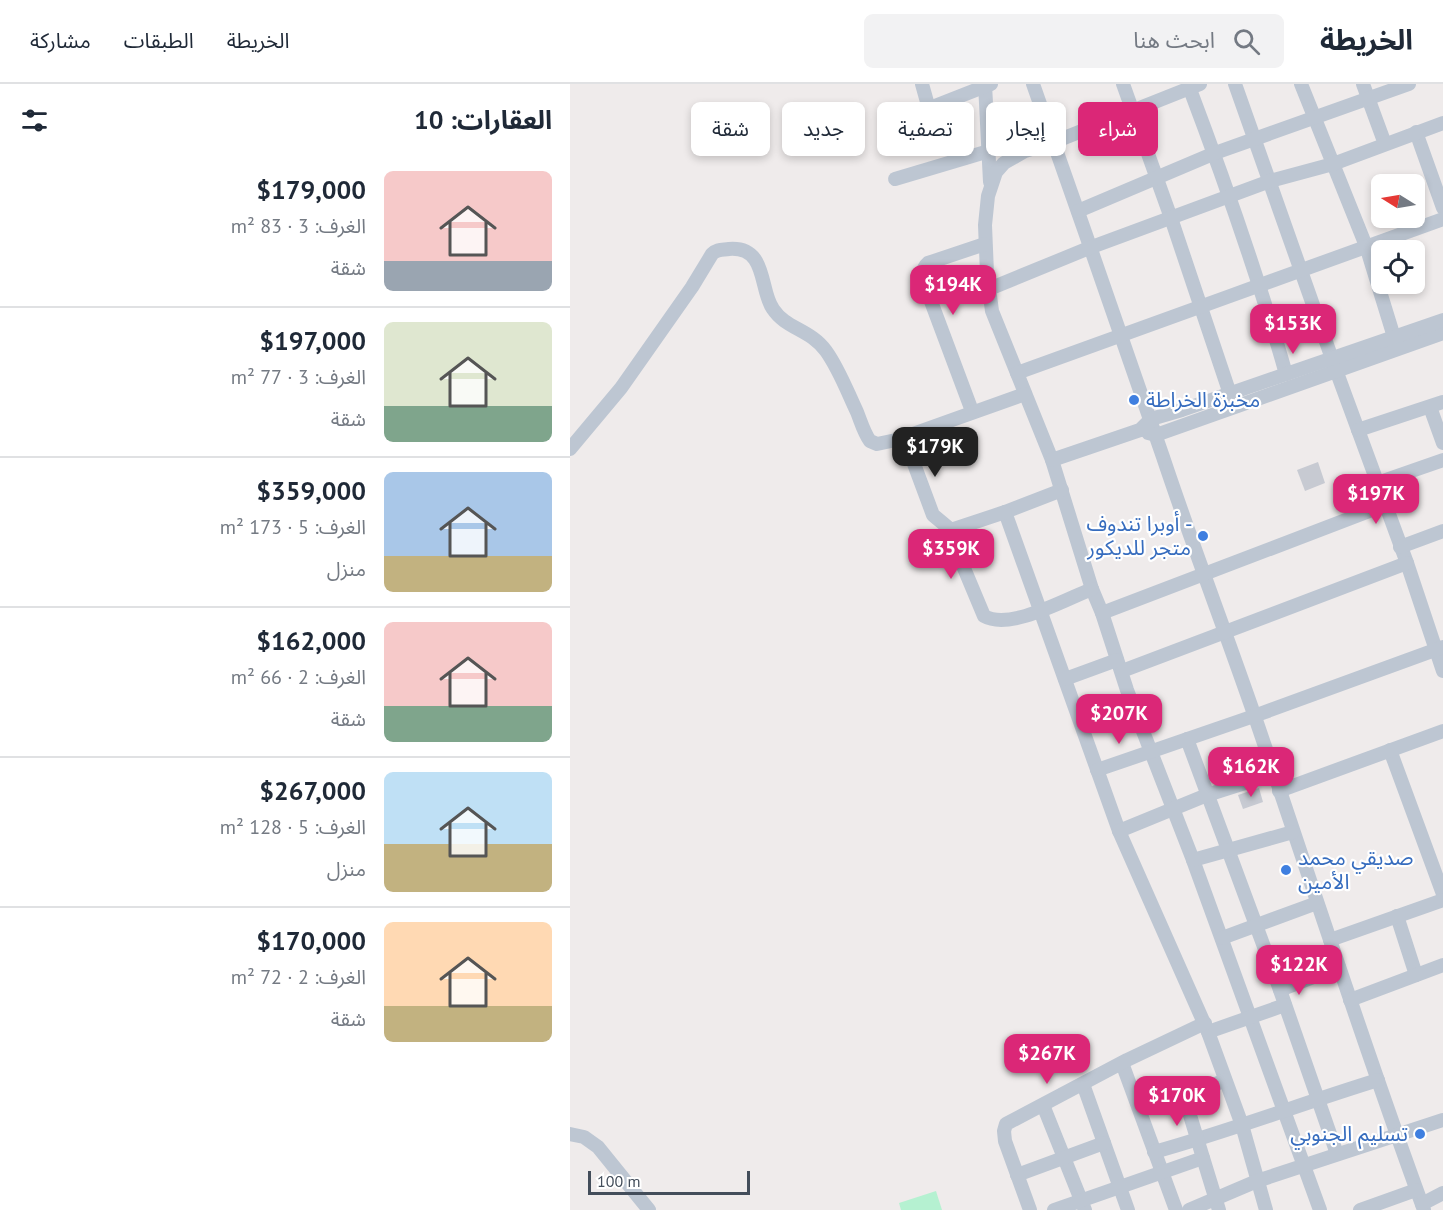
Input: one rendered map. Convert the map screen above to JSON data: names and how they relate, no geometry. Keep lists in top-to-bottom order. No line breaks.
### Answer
{"places":["مخبزة الخراطة","أوبرا تندوف - متجر للديكور","صديقي محمد الأمين","تسليم الجنوبي"],"scale_bar":"100 m","north":"left","page":{"header":"الخريطة","search":"ابحث هنا","nav":["الخريطة","الطبقات","مشاركة"],"heading":"العقارات: 10","chip":["شراء","إيجار","تصفية","جديد","شقة"],"list":[{"name":"$179,000","note":"الغرف: 3 · 83 m² · شقة"},{"name":"$197,000","note":"الغرف: 3 · 77 m² · شقة"},{"name":"$359,000","note":"الغرف: 5 · 173 m² · منزل"},{"name":"$162,000","note":"الغرف: 2 · 66 m² · شقة"},{"name":"$267,000","note":"الغرف: 5 · 128 m² · منزل"},{"name":"$170,000","note":"الغرف: 2 · 72 m² · شقة"}],"price":["$194K","$153K","$179K","$197K","$359K","$207K","$162K","$122K","$267K","$170K"],"scale":"100 m"}}
